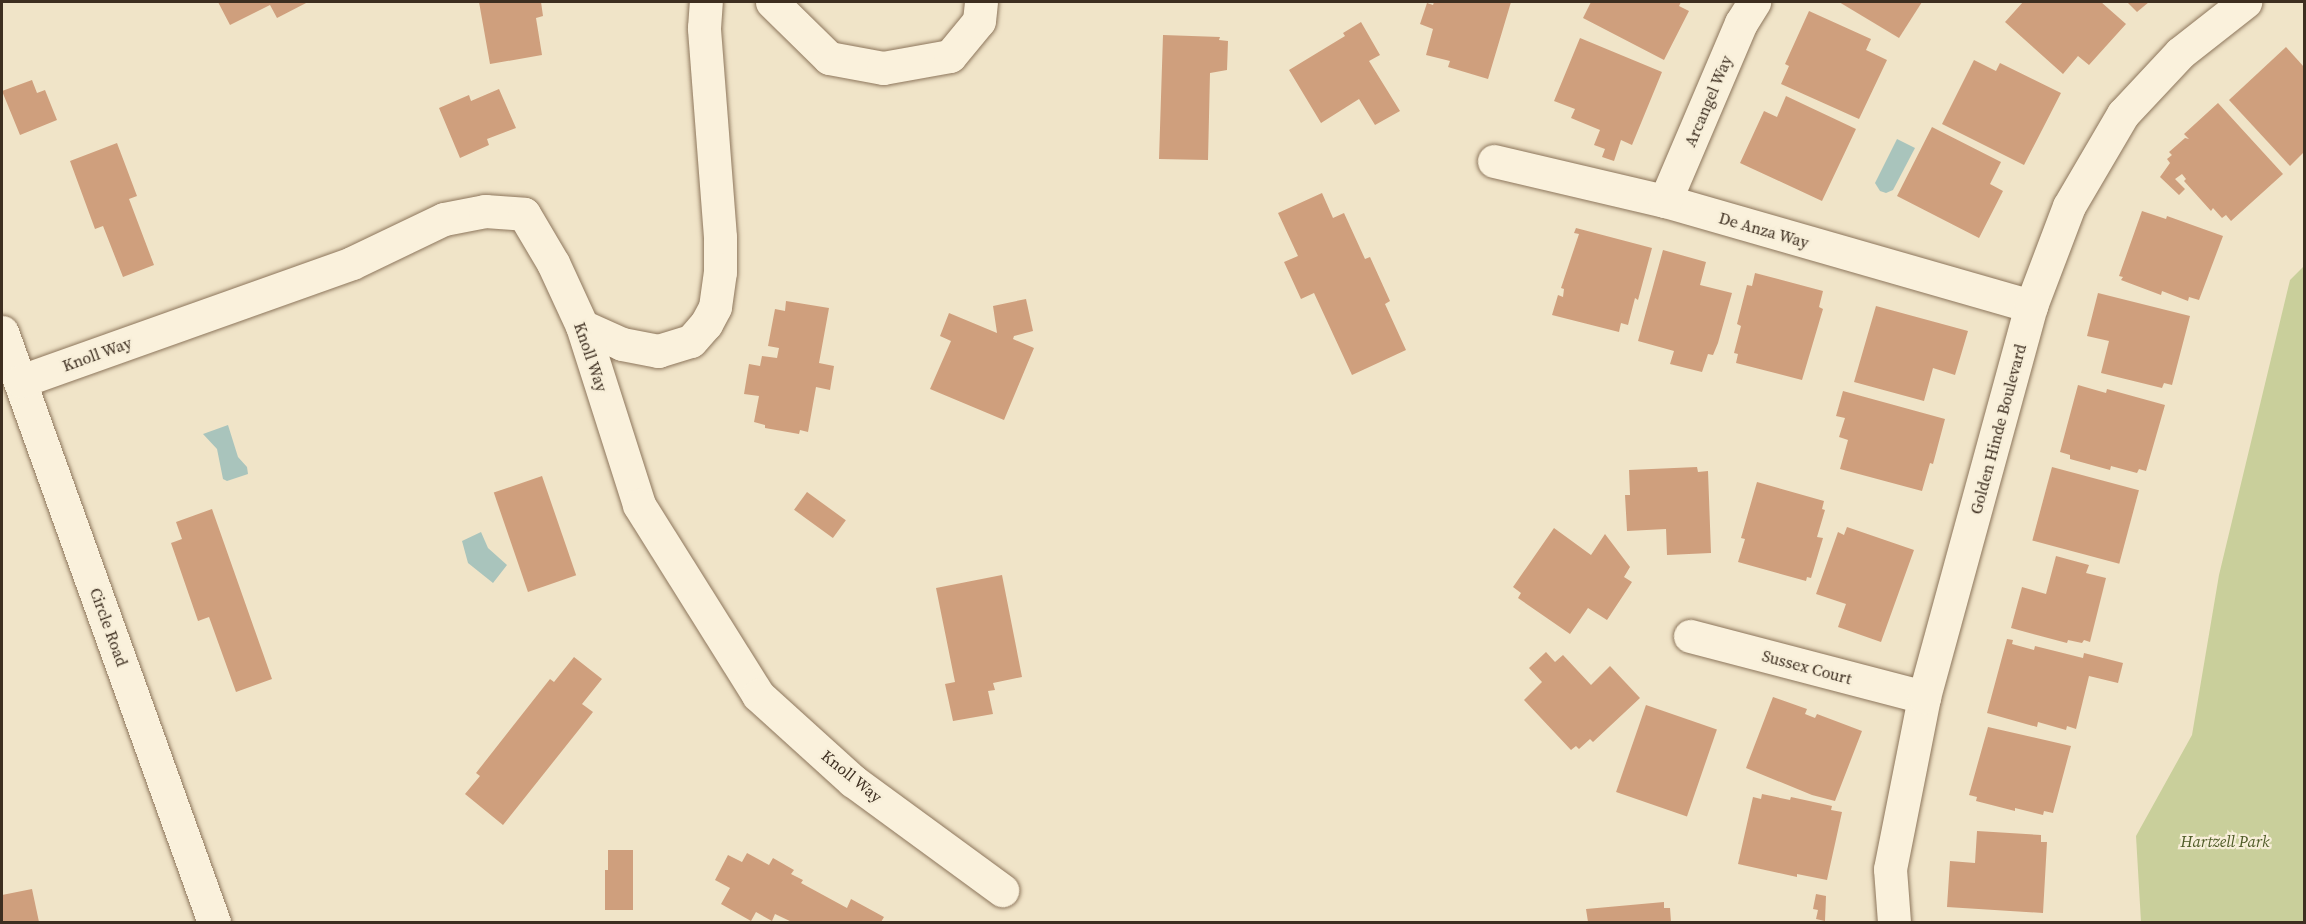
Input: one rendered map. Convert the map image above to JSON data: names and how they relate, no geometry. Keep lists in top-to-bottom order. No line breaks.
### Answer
{"streets":{"street":["Arcangel Way","De Anza Way","Knoll Way","Golden Hinde Boulevard","Circle Road","Sussex Court"]},"crossings":[["Arcangel Way","De Anza Way"],["De Anza Way","Golden Hinde Boulevard"],["Knoll Way","Circle Road"],["Golden Hinde Boulevard","Sussex Court"]],"parks":["Hartzell Park"]}
